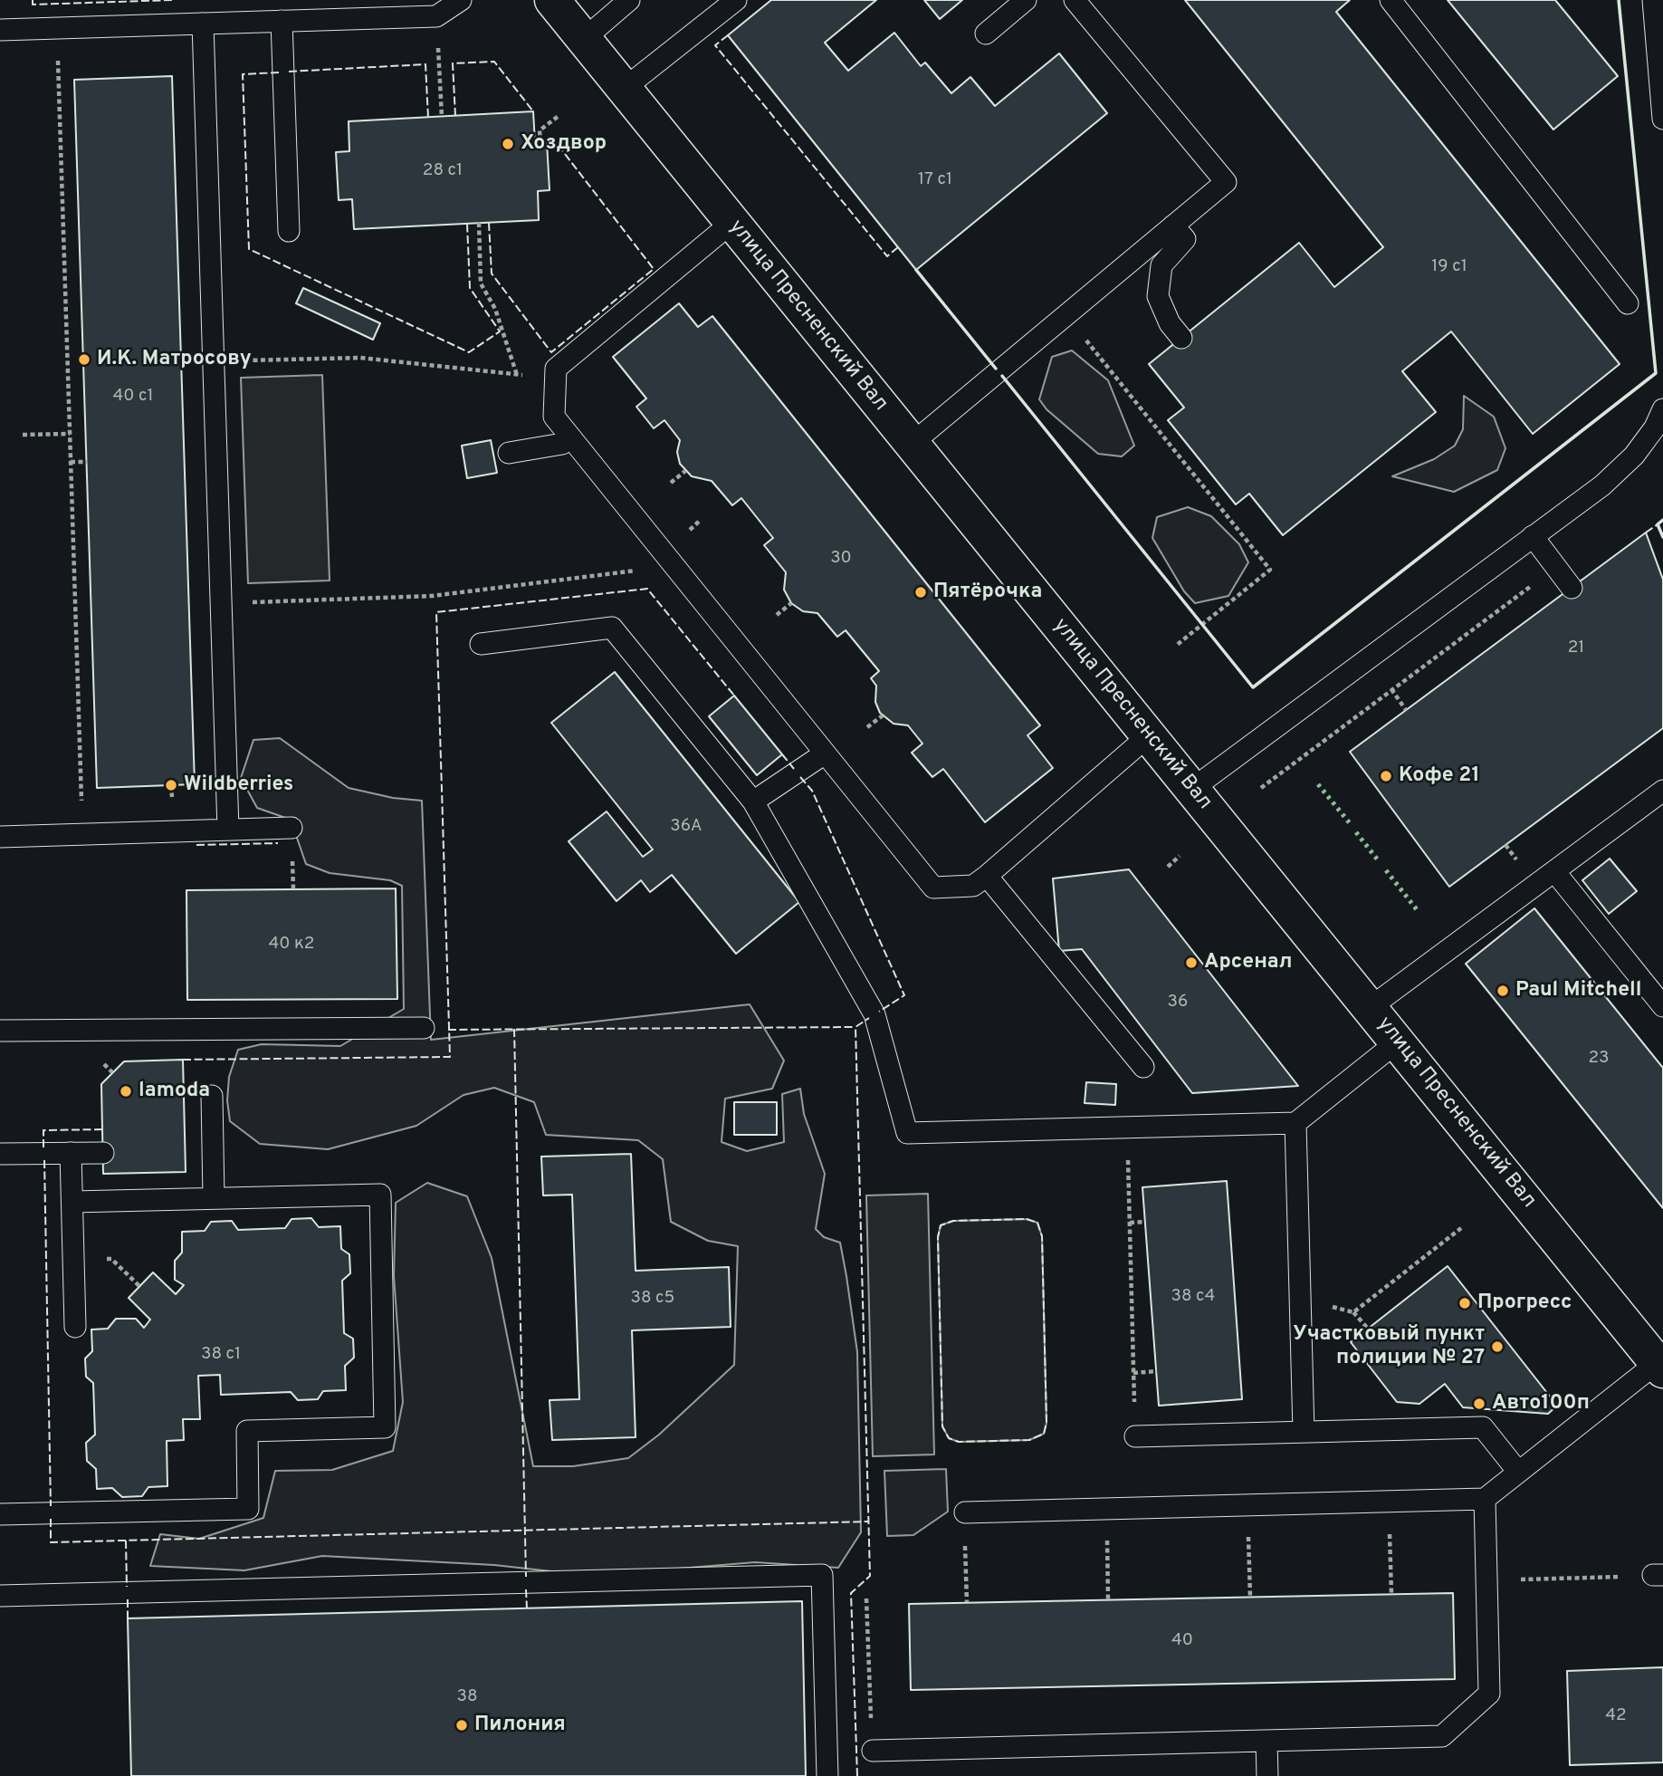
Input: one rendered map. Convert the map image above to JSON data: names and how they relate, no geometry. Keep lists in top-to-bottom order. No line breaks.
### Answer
{"streets":{"main road":["улица Пресненский Вал"]},"places":["Хоздвор","И.К. Матросову","Пятёрочка","Кофе 21","Wildberries","Арсенал","Paul Mitchell","lamoda","Прогресс","Участковый пункт полиции № 27","Авто100п","Пилония"],"house_numbers":["28 с1","17 с1","19 с1","40 с1","30","21","36А","40 к2","36","23","38 с4","38 с5","38 с1","40","38","42"]}
